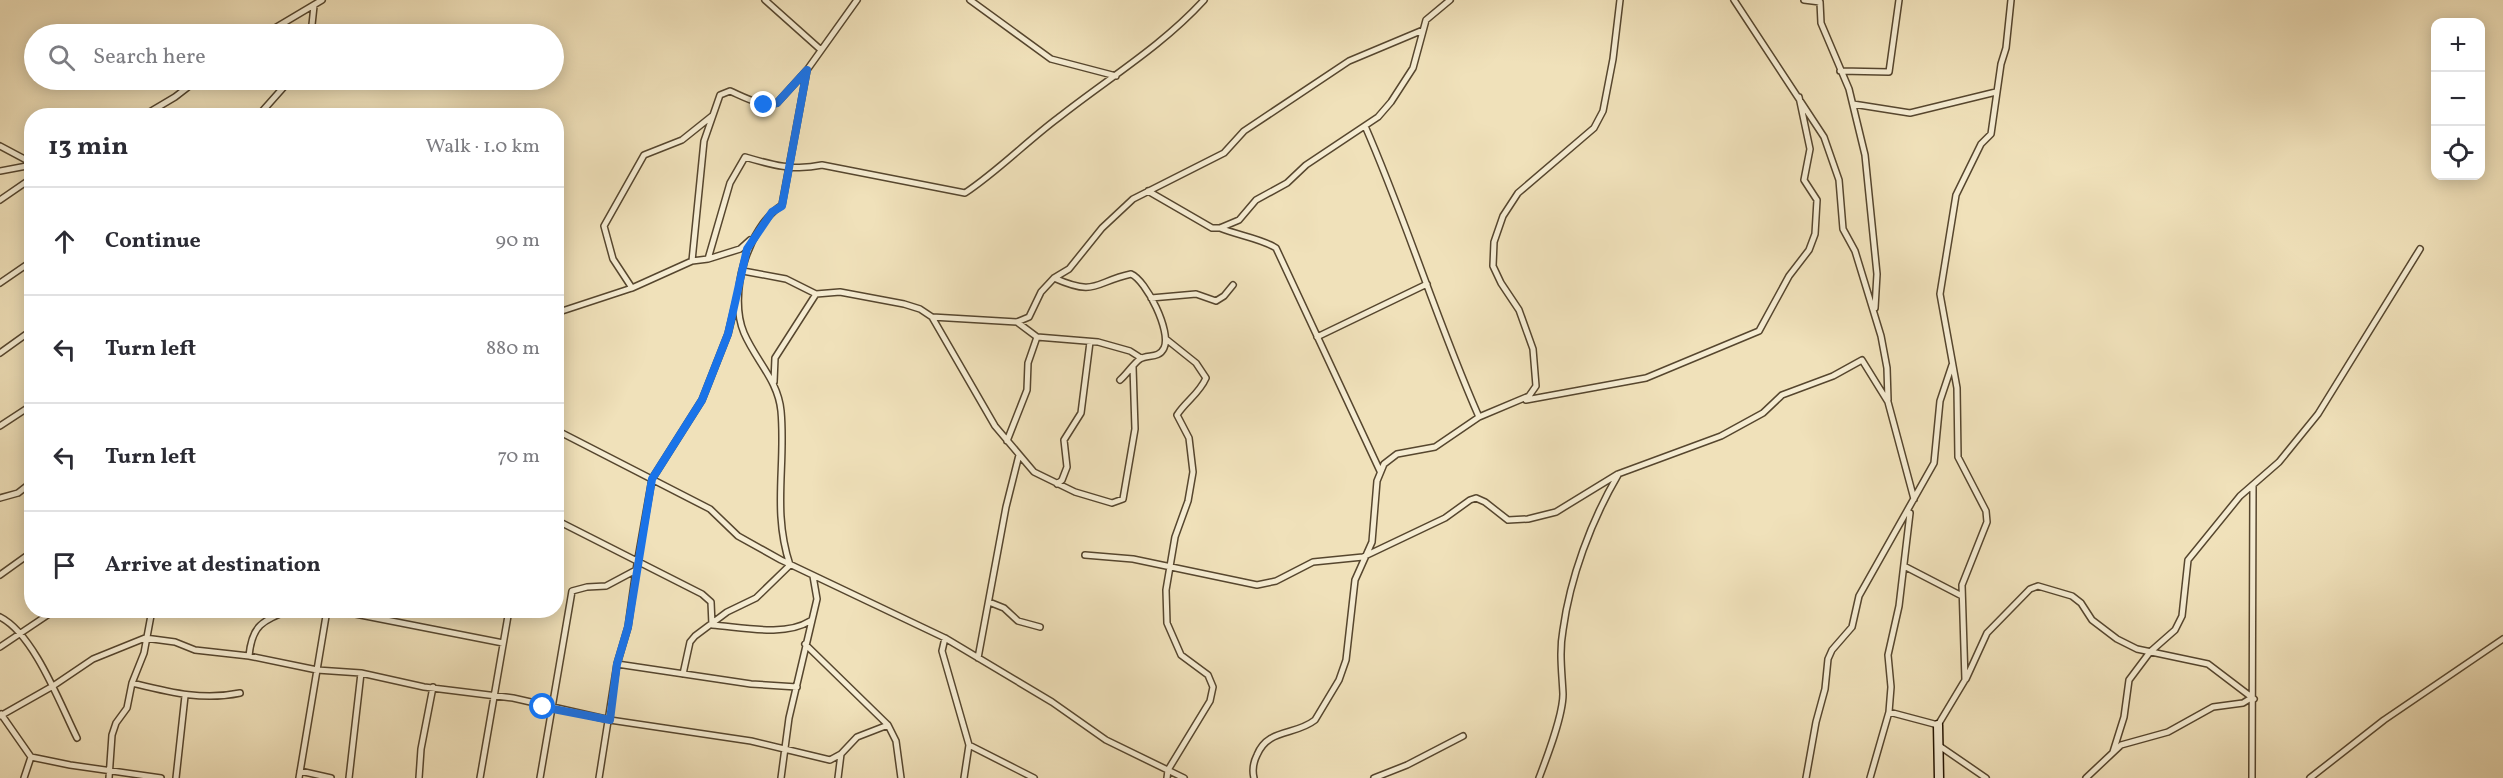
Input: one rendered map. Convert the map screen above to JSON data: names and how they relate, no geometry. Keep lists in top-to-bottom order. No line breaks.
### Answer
{"page":{"map_buttons":["+","−"],"search":"Search here","heading":["13 min","Walk · 1.0 km"],"list":[["Continue","90 m"],["Turn left","880 m"],["Turn left","70 m"],"Arrive at destination"]}}
